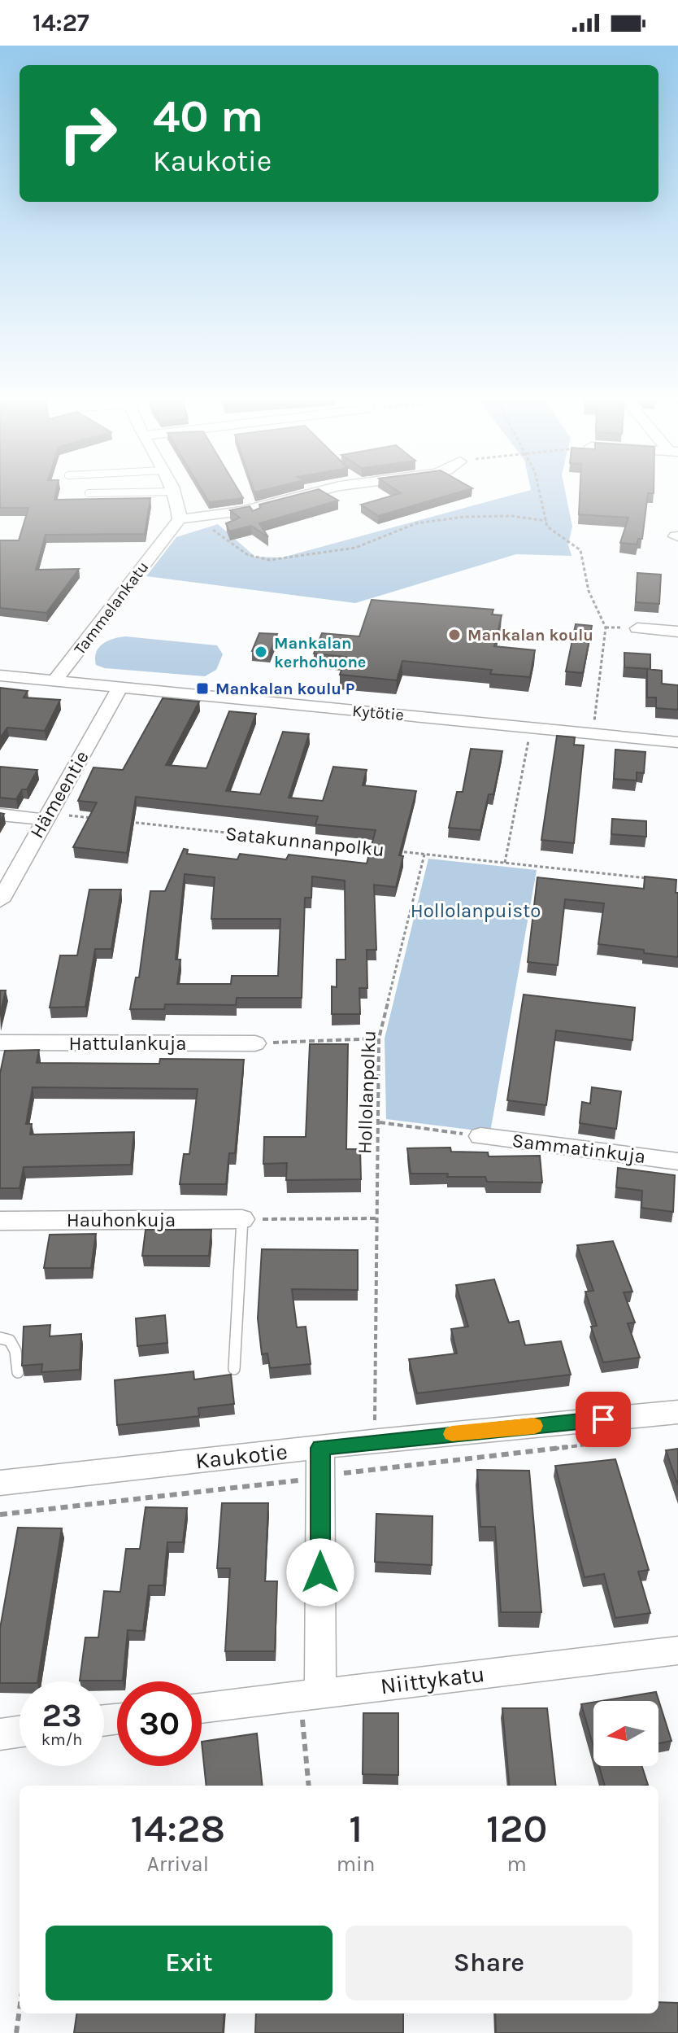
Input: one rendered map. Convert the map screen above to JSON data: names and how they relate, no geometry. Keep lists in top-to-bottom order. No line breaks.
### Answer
{"streets":{"street":["Tammelankatu","Kytötie","Hämeentie","Hattulankuja","Sammatinkuja","Hauhonkuja","Kaukotie","Niittykatu"],"path":["Satakunnanpolku","Hollolanpolku"]},"crossings":[["Tammelankatu","Kytötie"],["Kytötie","Hämeentie"],["Satakunnanpolku","Hollolanpolku"],["Hollolanpolku","Kaukotie"]],"parks":["Hollolanpuisto"],"places":{"other":["Mankalan koulu","Mankalan kerhohuone"],"transit":["Mankalan koulu P"]},"north":"left","page":{"status":"14:27","turn":["40 m","Kaukotie"],"speed":"23 km/h","limit":"30","eta":["14:28","Arrival","1","min","120","m"],"buttons":["Exit","Share"]}}
